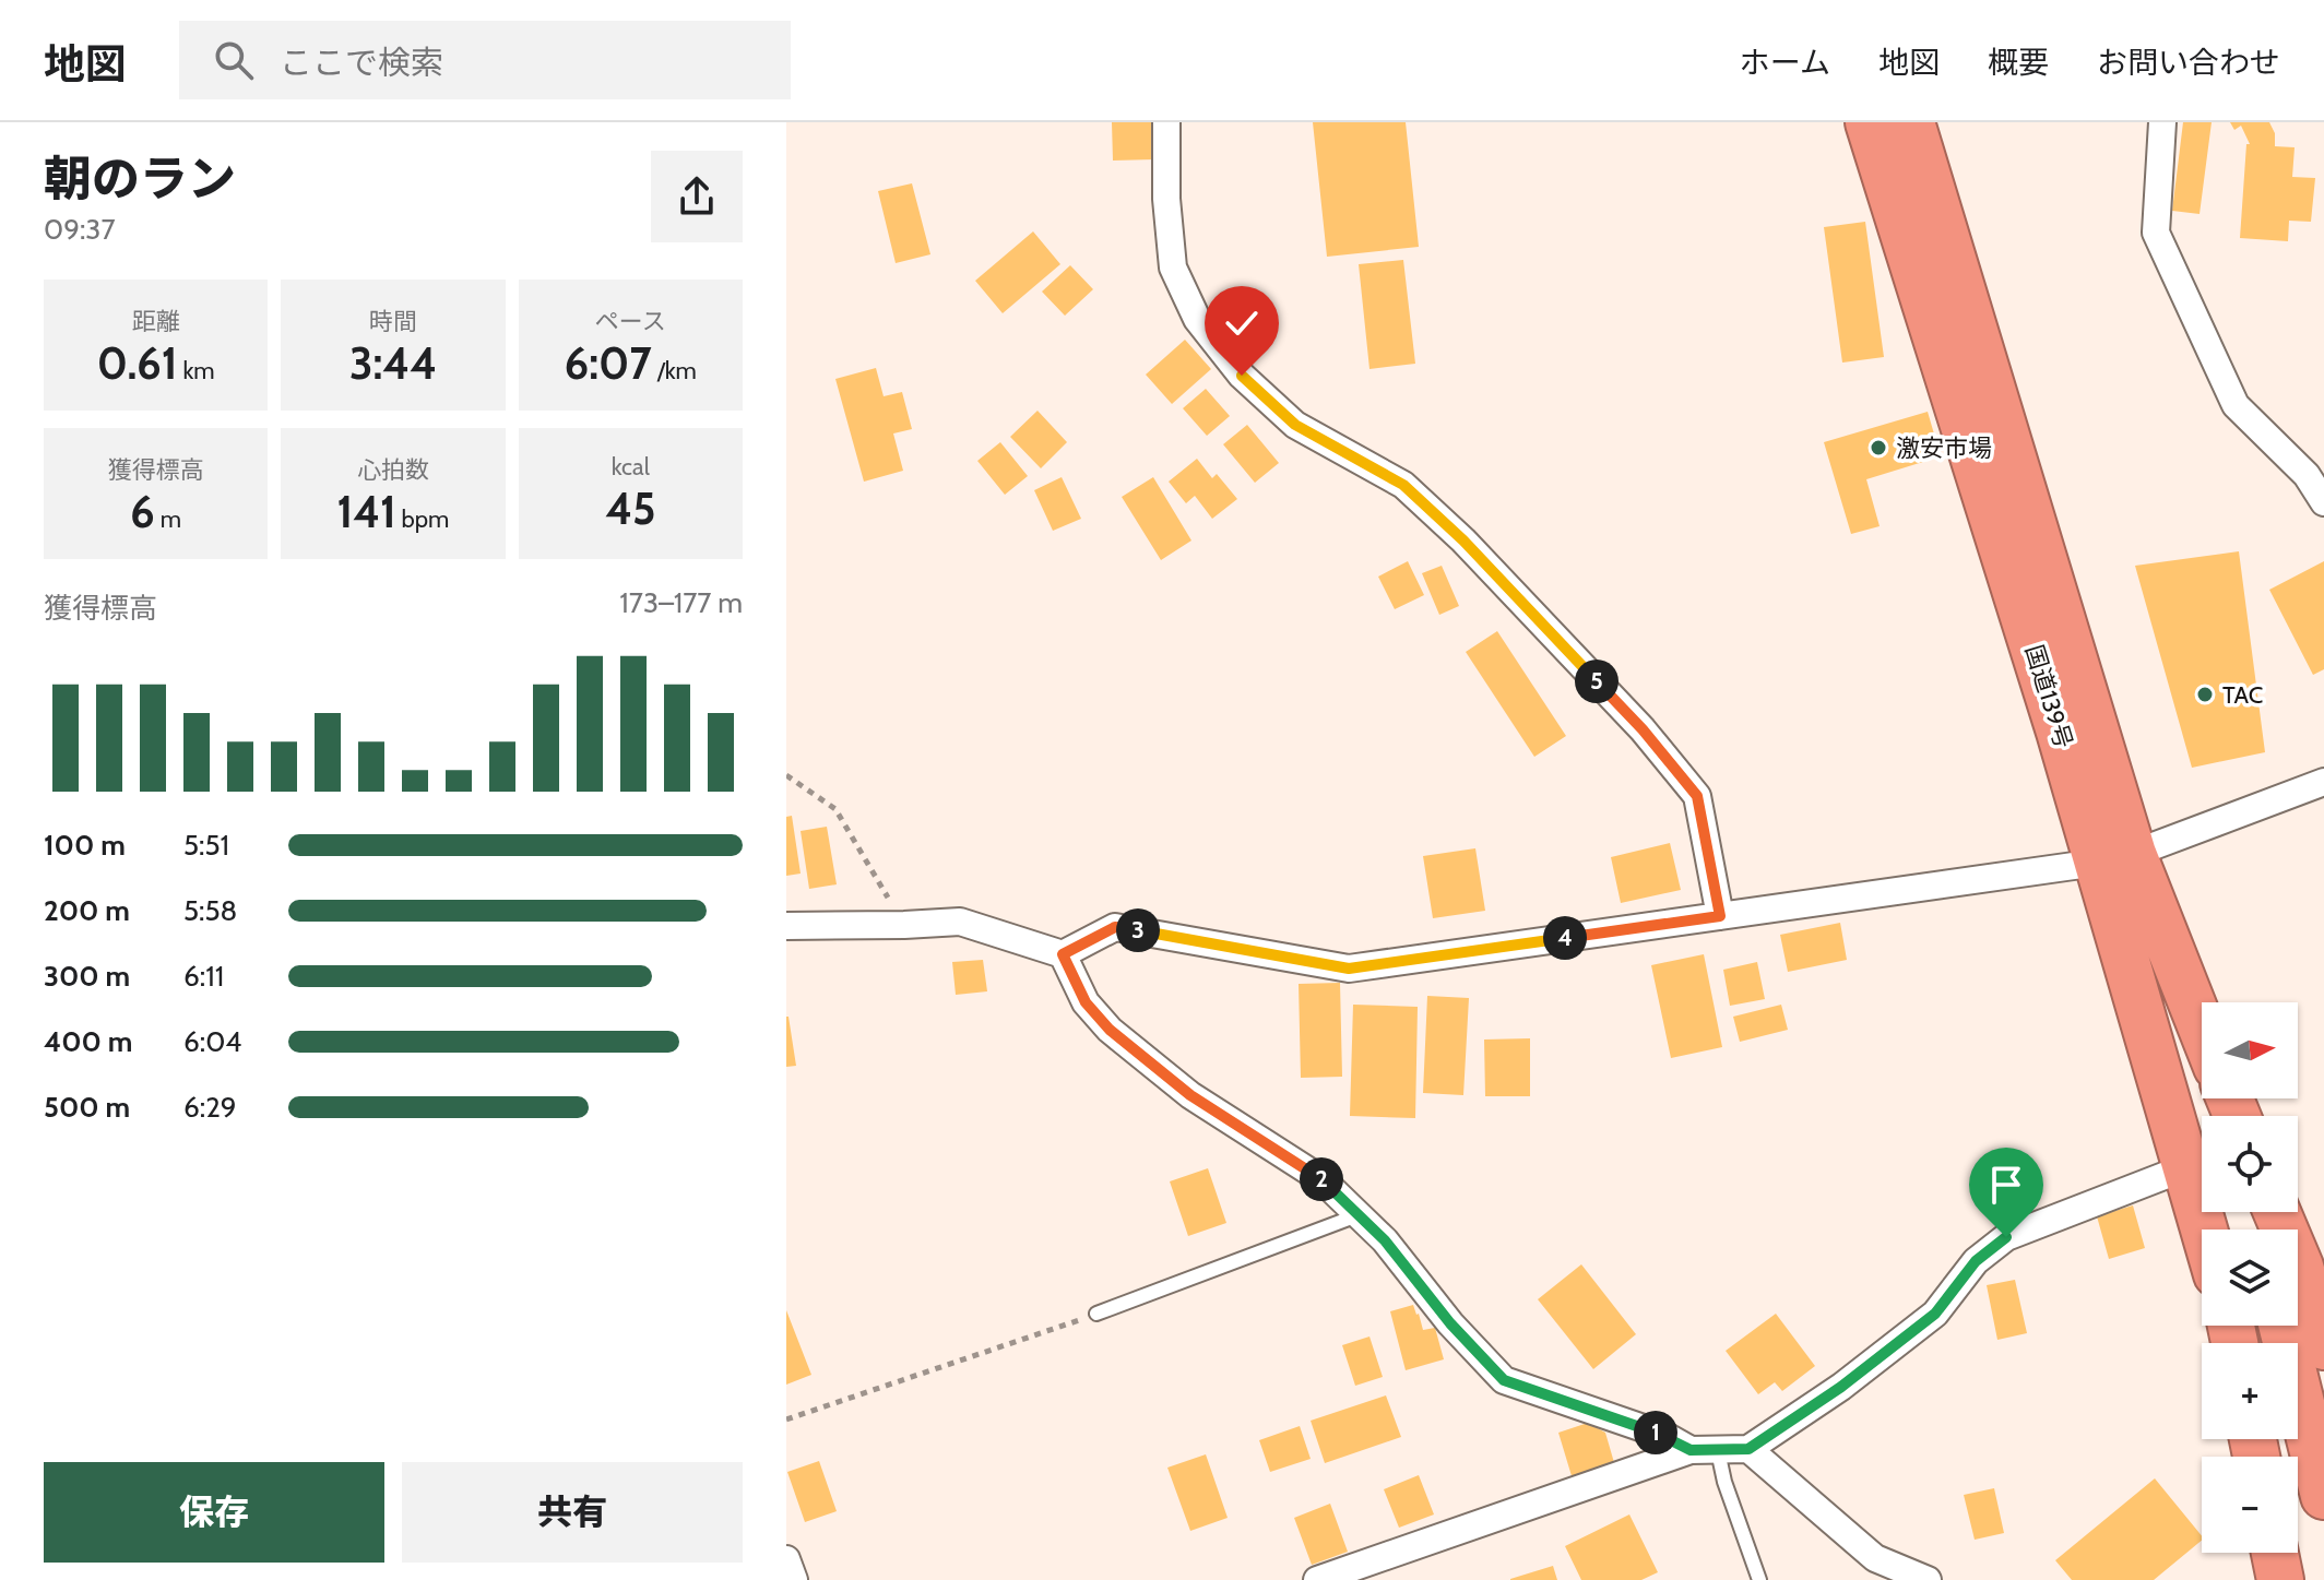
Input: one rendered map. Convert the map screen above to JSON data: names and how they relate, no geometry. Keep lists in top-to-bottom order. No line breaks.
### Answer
{"streets":{"highway":["国道139号"]},"places":["激安市場","TAC"],"north":"right","page":{"header":"地図","search":"ここで検索","nav":["ホーム","地図","概要","お問い合わせ"],"heading":["朝のラン","09:37"],"stats":[["距離","0.61 km"],["時間","3:44"],["ペース","6:07 /km"],["獲得標高","6 m"],["心拍数","141 bpm"],["kcal","45"]],"chart":["獲得標高","173–177 m"],"pins":["5","3","4","2","1"],"list":[{"name":"100 m","note":"5:51"},{"name":"200 m","note":"5:58"},{"name":"300 m","note":"6:11"},{"name":"400 m","note":"6:04"},{"name":"500 m","note":"6:29"}],"map_buttons":["+","−"],"buttons":["保存","共有"]}}
